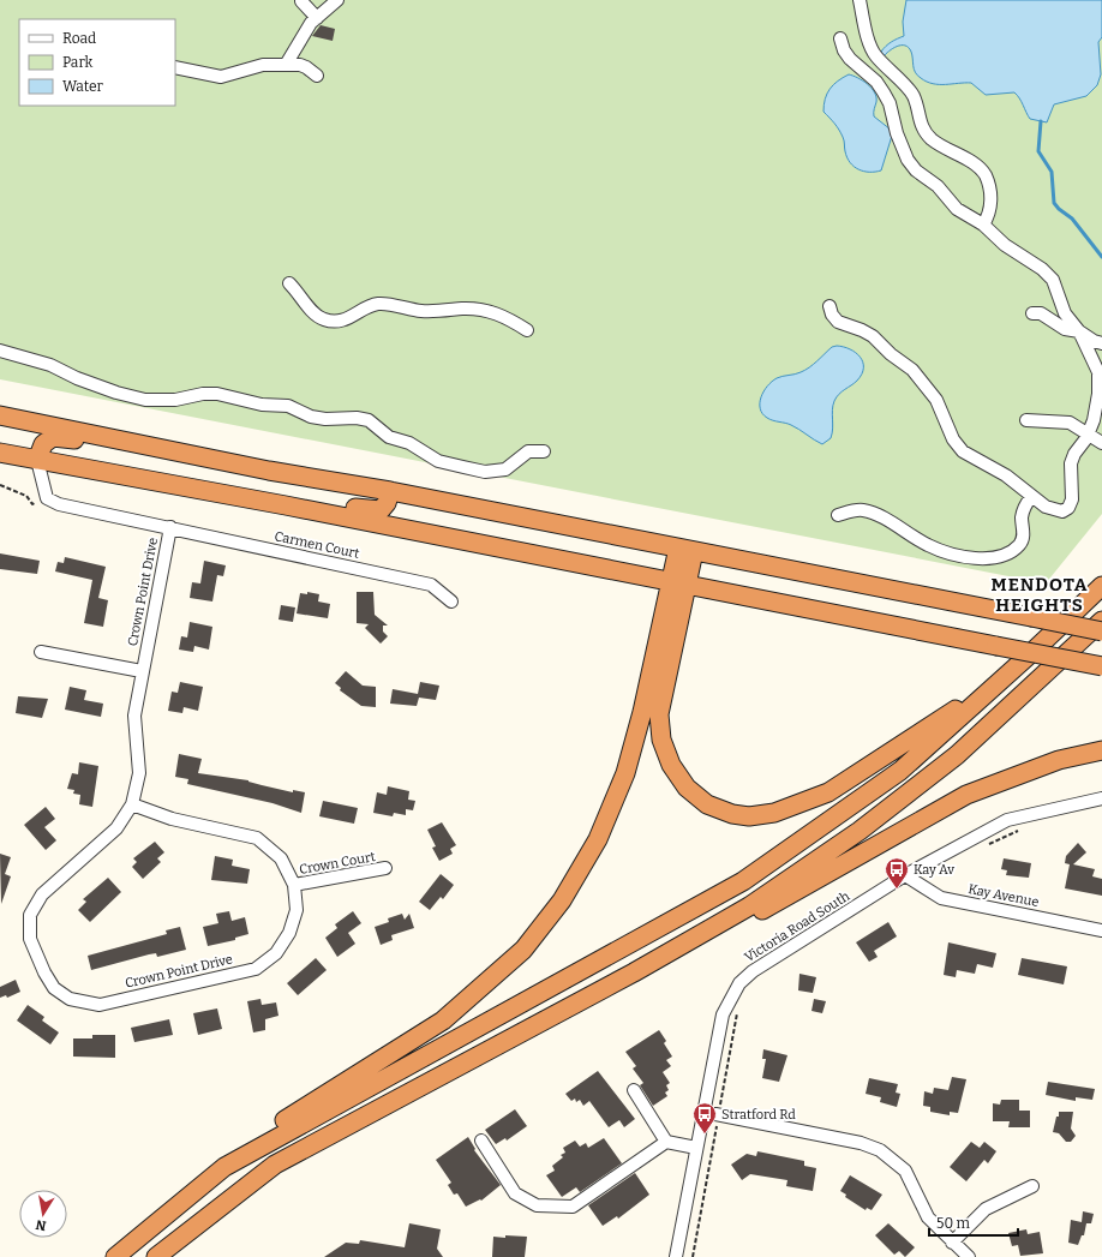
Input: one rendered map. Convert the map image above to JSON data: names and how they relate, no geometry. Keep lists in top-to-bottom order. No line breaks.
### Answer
{"streets":{"street":["Carmen Court","Crown Point Drive","Crown Court","Kay Avenue","Victoria Road South"]},"crossings":[["Carmen Court","Crown Point Drive"],["Crown Point Drive","Crown Court"],["Kay Avenue","Victoria Road South"]],"districts":["MENDOTA HEIGHTS"],"places":{"bus stop":["Kay Av","Stratford Rd"]},"legend":["Road","Park","Water"],"scale_bar":"50 m","north":"bottom"}
